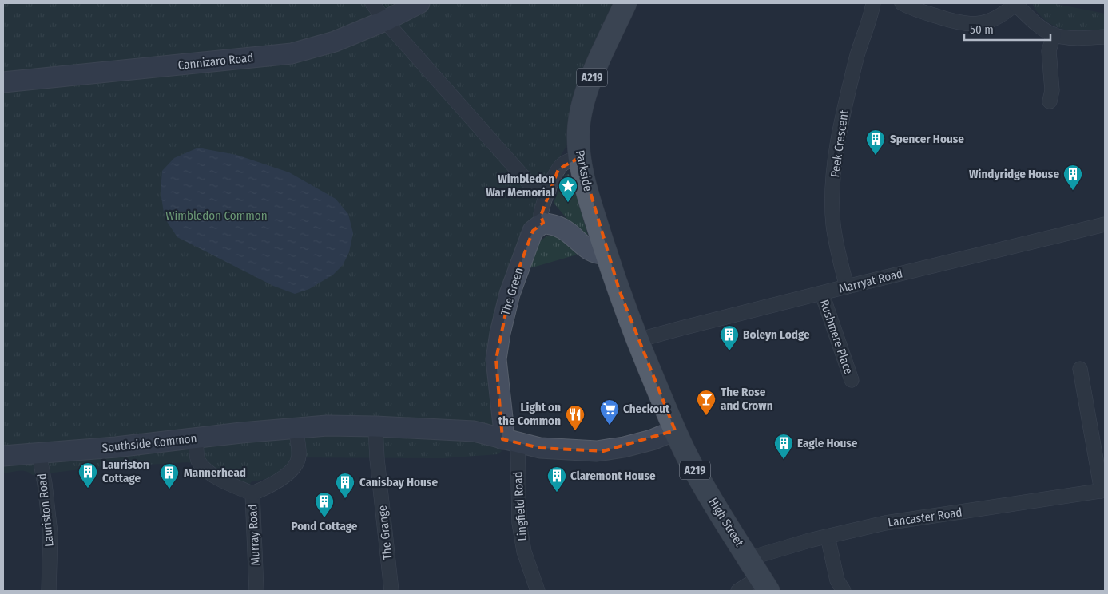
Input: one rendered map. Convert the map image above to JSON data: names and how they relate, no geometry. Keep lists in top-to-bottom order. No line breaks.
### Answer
{"streets":{"main road":["A219","Parkside","High Street"],"street":["Cannizaro Road","Peek Crescent","Marryat Road","The Green","Rushmere Place","Southside Common","Lingfield Road","Lauriston Road","Lancaster Road","The Grange","Murray Road"]},"crossings":[["Peek Crescent","Marryat Road"],["Parkside","Marryat Road"],["Parkside","High Street"],["Marryat Road","Rushmere Place"],["Marryat Road","High Street"],["The Green","Southside Common"],["The Green","Lingfield Road"],["Southside Common","Lingfield Road"],["Southside Common","Lauriston Road"],["Southside Common","The Grange"],["Southside Common","Murray Road"],["Lancaster Road","High Street"]],"parks":["Wimbledon Common"],"places":{"building":["Spencer House","Windyridge House","Boleyn Lodge","Eagle House","Lauriston Cottage","Mannerhead","Claremont House","Canisbay House","Pond Cottage"],"place":["Wimbledon War Memorial"],"bar":["The Rose and Crown"],"supermarket":["Checkout"],"restaurant":["Light on the Common"]},"scale_bar":"50 m"}
